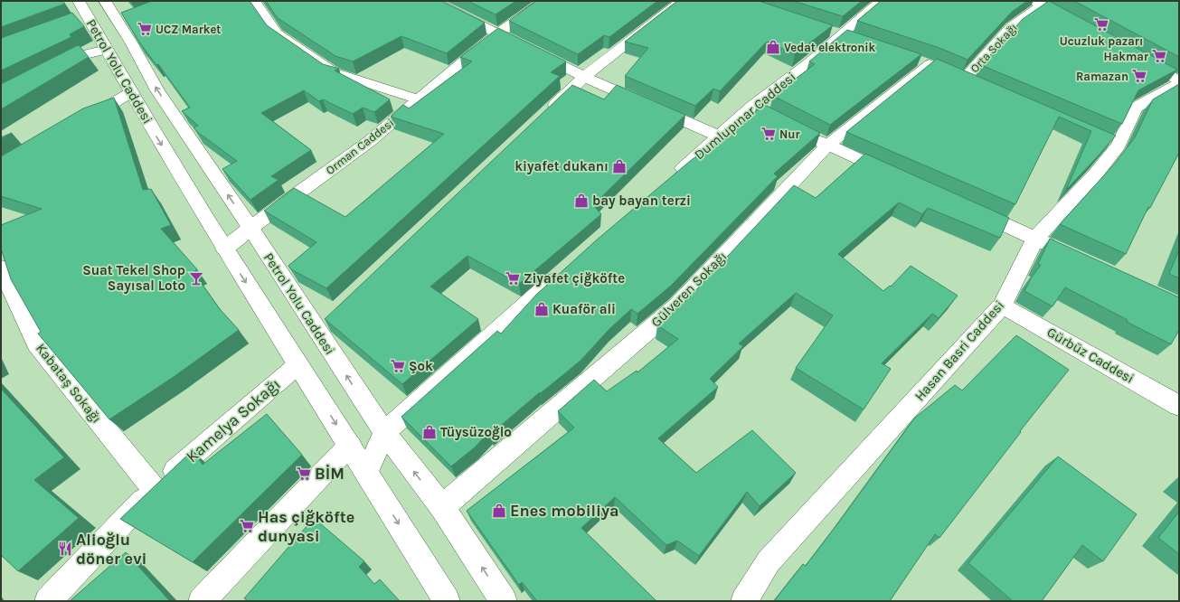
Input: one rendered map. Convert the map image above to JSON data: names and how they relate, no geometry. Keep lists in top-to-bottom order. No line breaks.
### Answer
{"streets":{"street":["Orta Sokağı","Petrol Yolu Caddesi","Dumlupınar Caddesi","Orman Caddesi","Gülveren Sokağı","Hasan Basri Caddesi","Gürbüz Caddesi","Kabataş Sokağı","Kamelya Sokağı"]},"crossings":[["Orta Sokağı","Gülveren Sokağı"],["Petrol Yolu Caddesi","Orman Caddesi"],["Petrol Yolu Caddesi","Gülveren Sokağı"],["Petrol Yolu Caddesi","Kamelya Sokağı"],["Hasan Basri Caddesi","Gürbüz Caddesi"],["Kabataş Sokağı","Kamelya Sokağı"]],"places":{"supermarket":["Ucuzluk pazarı","UCZ Market","Hakmar","Ramazan","Nur","Ziyafet çiğköfte","Şok","BİM","Has çiğköfte dunyasi"],"shop":["Vedat elektronik","kiyafet dukanı","bay bayan terzi","Kuaför ali","Tüysüzoğlo","Enes mobiliya"],"bar":["Suat Tekel Shop Sayısal Loto"],"restaurant":["Alioğlu döner evi"]}}
